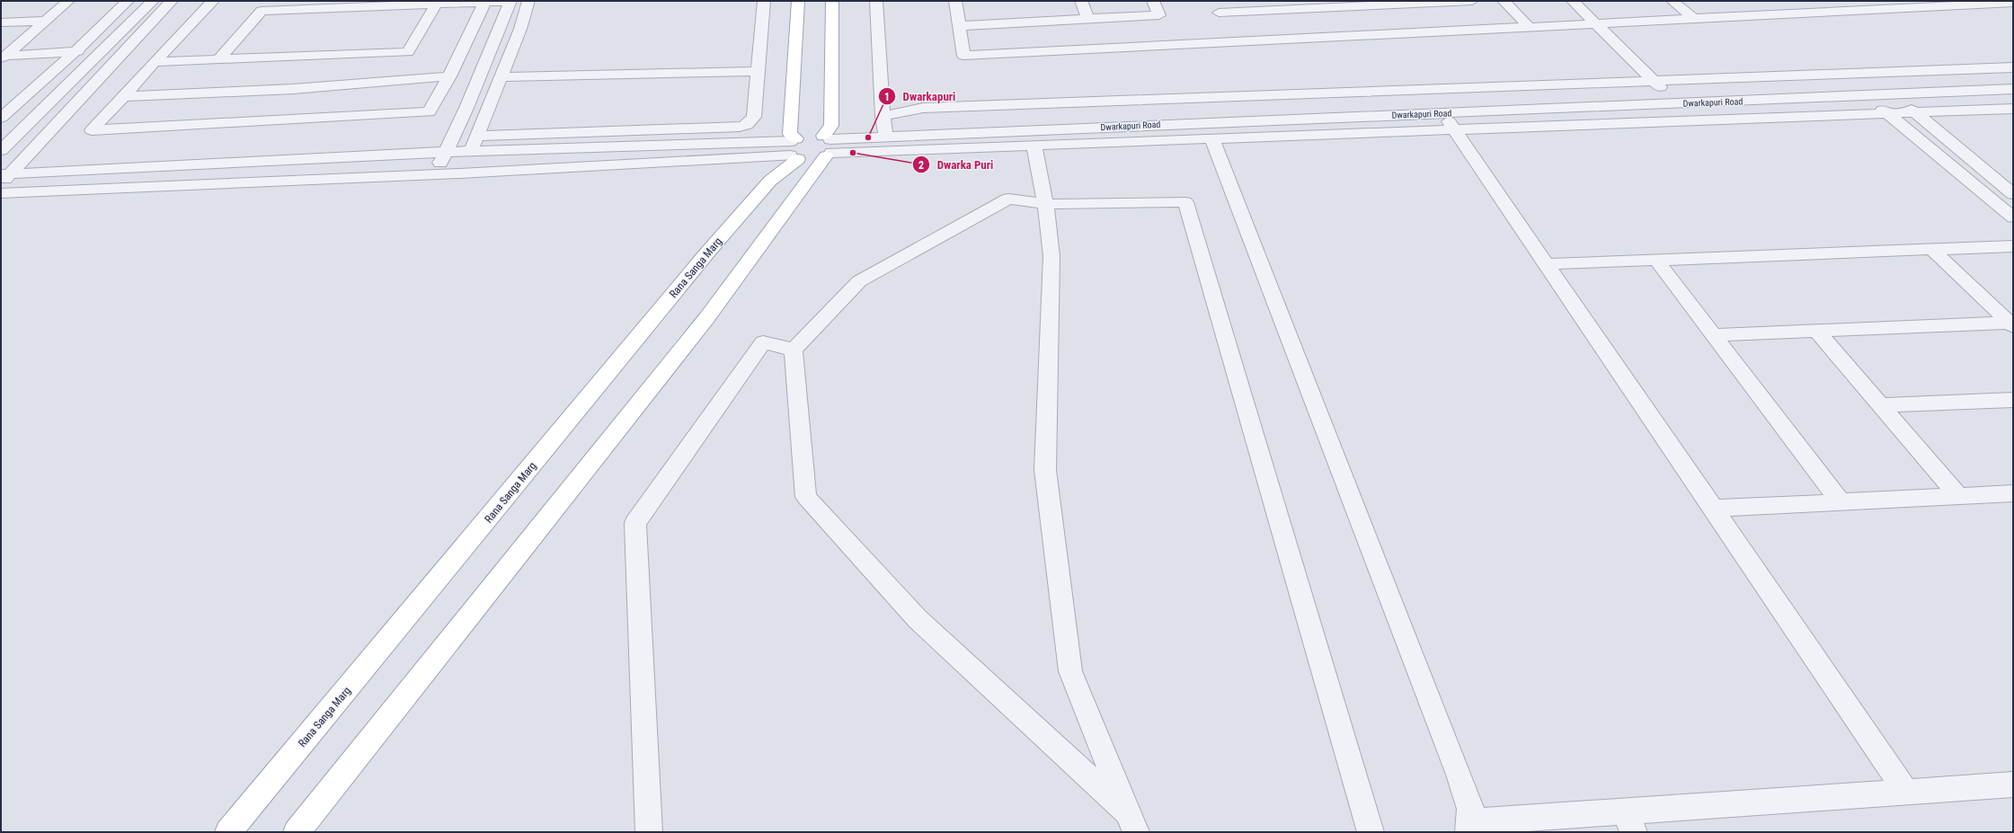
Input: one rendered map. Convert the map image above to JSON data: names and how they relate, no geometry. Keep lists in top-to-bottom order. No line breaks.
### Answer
{"streets":{"main road":["Rana Sanga Marg"],"street":["Dwarkapuri Road"]},"places":["Dwarkapuri","Dwarka Puri"]}
